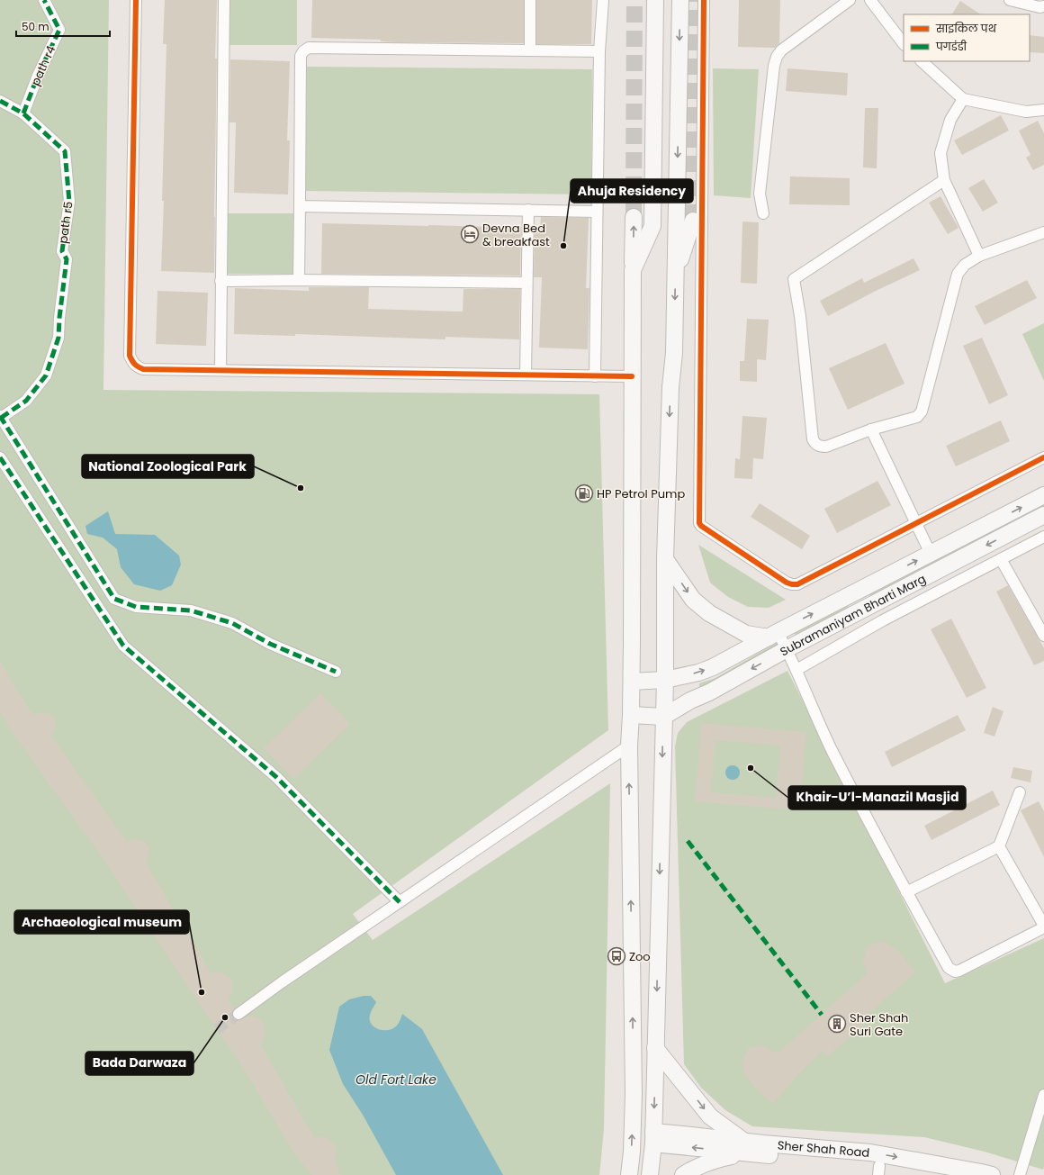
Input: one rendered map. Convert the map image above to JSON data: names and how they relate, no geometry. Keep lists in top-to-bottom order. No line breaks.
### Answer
{"streets":{"main road":["Subramaniyam Bharti Marg","Sher Shah Road"],"street":["path r4","path r5"]},"crossings":[["path r4","path r5"]],"water":["Old Fort Lake"],"places":{"hotel":["Devna Bed & breakfast"],"other":["Ahuja Residency","National Zoological Park","Khair-U’l-Manazil Masjid","Archaeological museum","Bada Darwaza"],"fuel station":["HP Petrol Pump"],"bus stop":["Zoo"],"building":["Sher Shah Suri Gate"]},"legend":["साइकिल पथ","पगडंडी"],"scale_bar":"50 m"}
